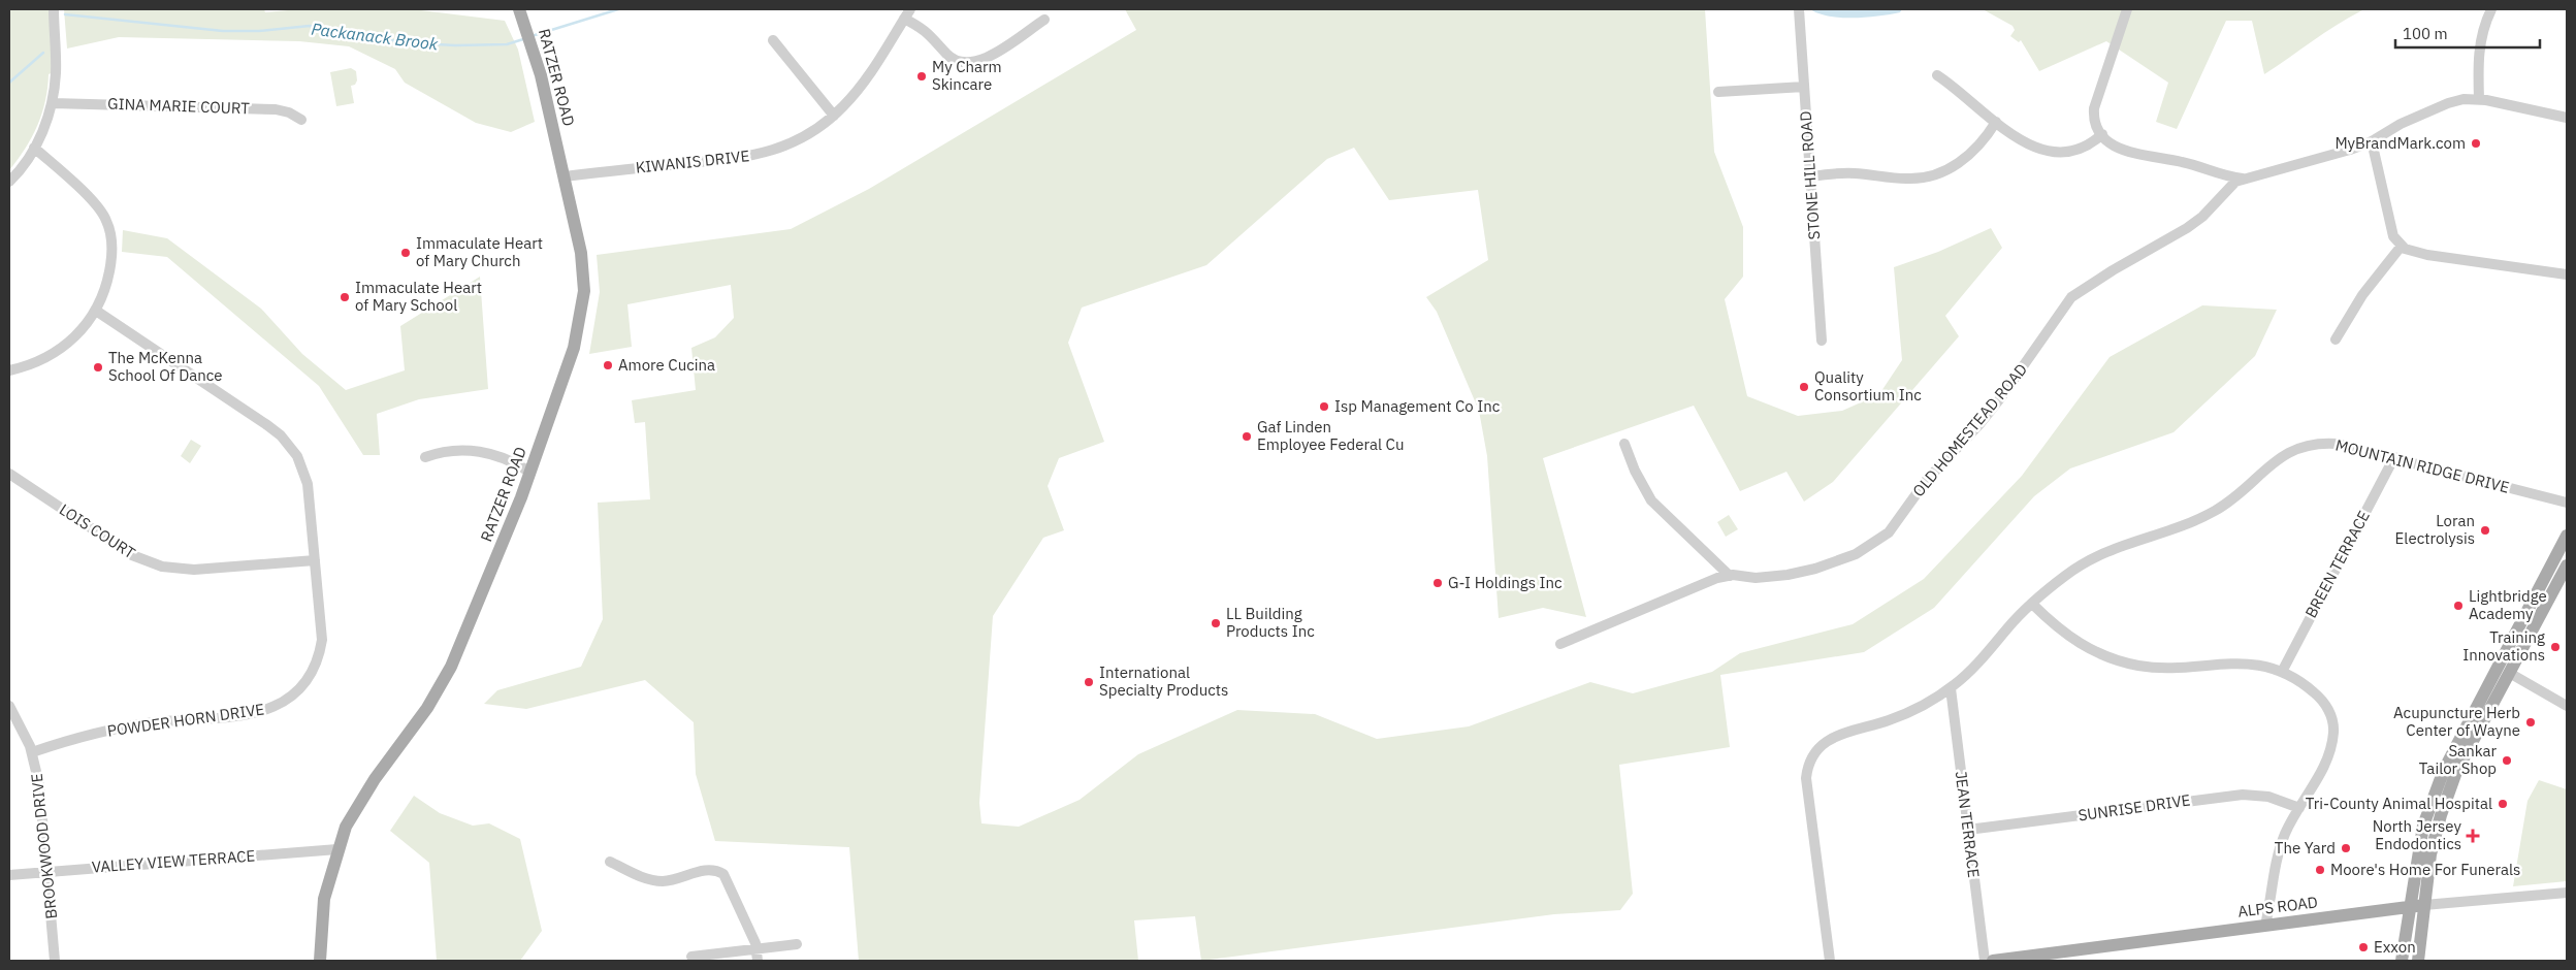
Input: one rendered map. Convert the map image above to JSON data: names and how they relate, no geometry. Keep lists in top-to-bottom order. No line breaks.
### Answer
{"streets":{"main road":["RATZER ROAD","ALPS ROAD"],"street":["GINA MARIE COURT","KIWANIS DRIVE","STONE HILL ROAD","OLD HOMESTEAD ROAD","MOUNTAIN RIDGE DRIVE","LOIS COURT","BREEN TERRACE","POWDER HORN DRIVE","SUNRISE DRIVE","JEAN TERRACE","BROOKWOOD DRIVE","VALLEY VIEW TERRACE"]},"crossings":[["RATZER ROAD","KIWANIS DRIVE"],["RATZER ROAD","VALLEY VIEW TERRACE"],["MOUNTAIN RIDGE DRIVE","BREEN TERRACE"],["MOUNTAIN RIDGE DRIVE","JEAN TERRACE"],["LOIS COURT","POWDER HORN DRIVE"],["POWDER HORN DRIVE","BROOKWOOD DRIVE"],["SUNRISE DRIVE","JEAN TERRACE"],["BROOKWOOD DRIVE","VALLEY VIEW TERRACE"]],"water":["Packanack Brook"],"places":{"other":["My Charm Skincare","MyBrandMark.com","Immaculate Heart of Mary Church","Immaculate Heart of Mary School","Amore Cucina","The McKenna School Of Dance","Quality Consortium Inc","Isp Management Co Inc","Gaf Linden Employee Federal Cu","Loran Electrolysis","G-I Holdings Inc","Lightbridge Academy","LL Building Products Inc","Training Innovations","International Specialty Products","Acupuncture Herb Center of Wayne","Sankar Tailor Shop","Tri-County Animal Hospital","The Yard","Moore's Home For Funerals","Exxon"],"health":["North Jersey Endodontics"]},"scale_bar":"100 m"}
